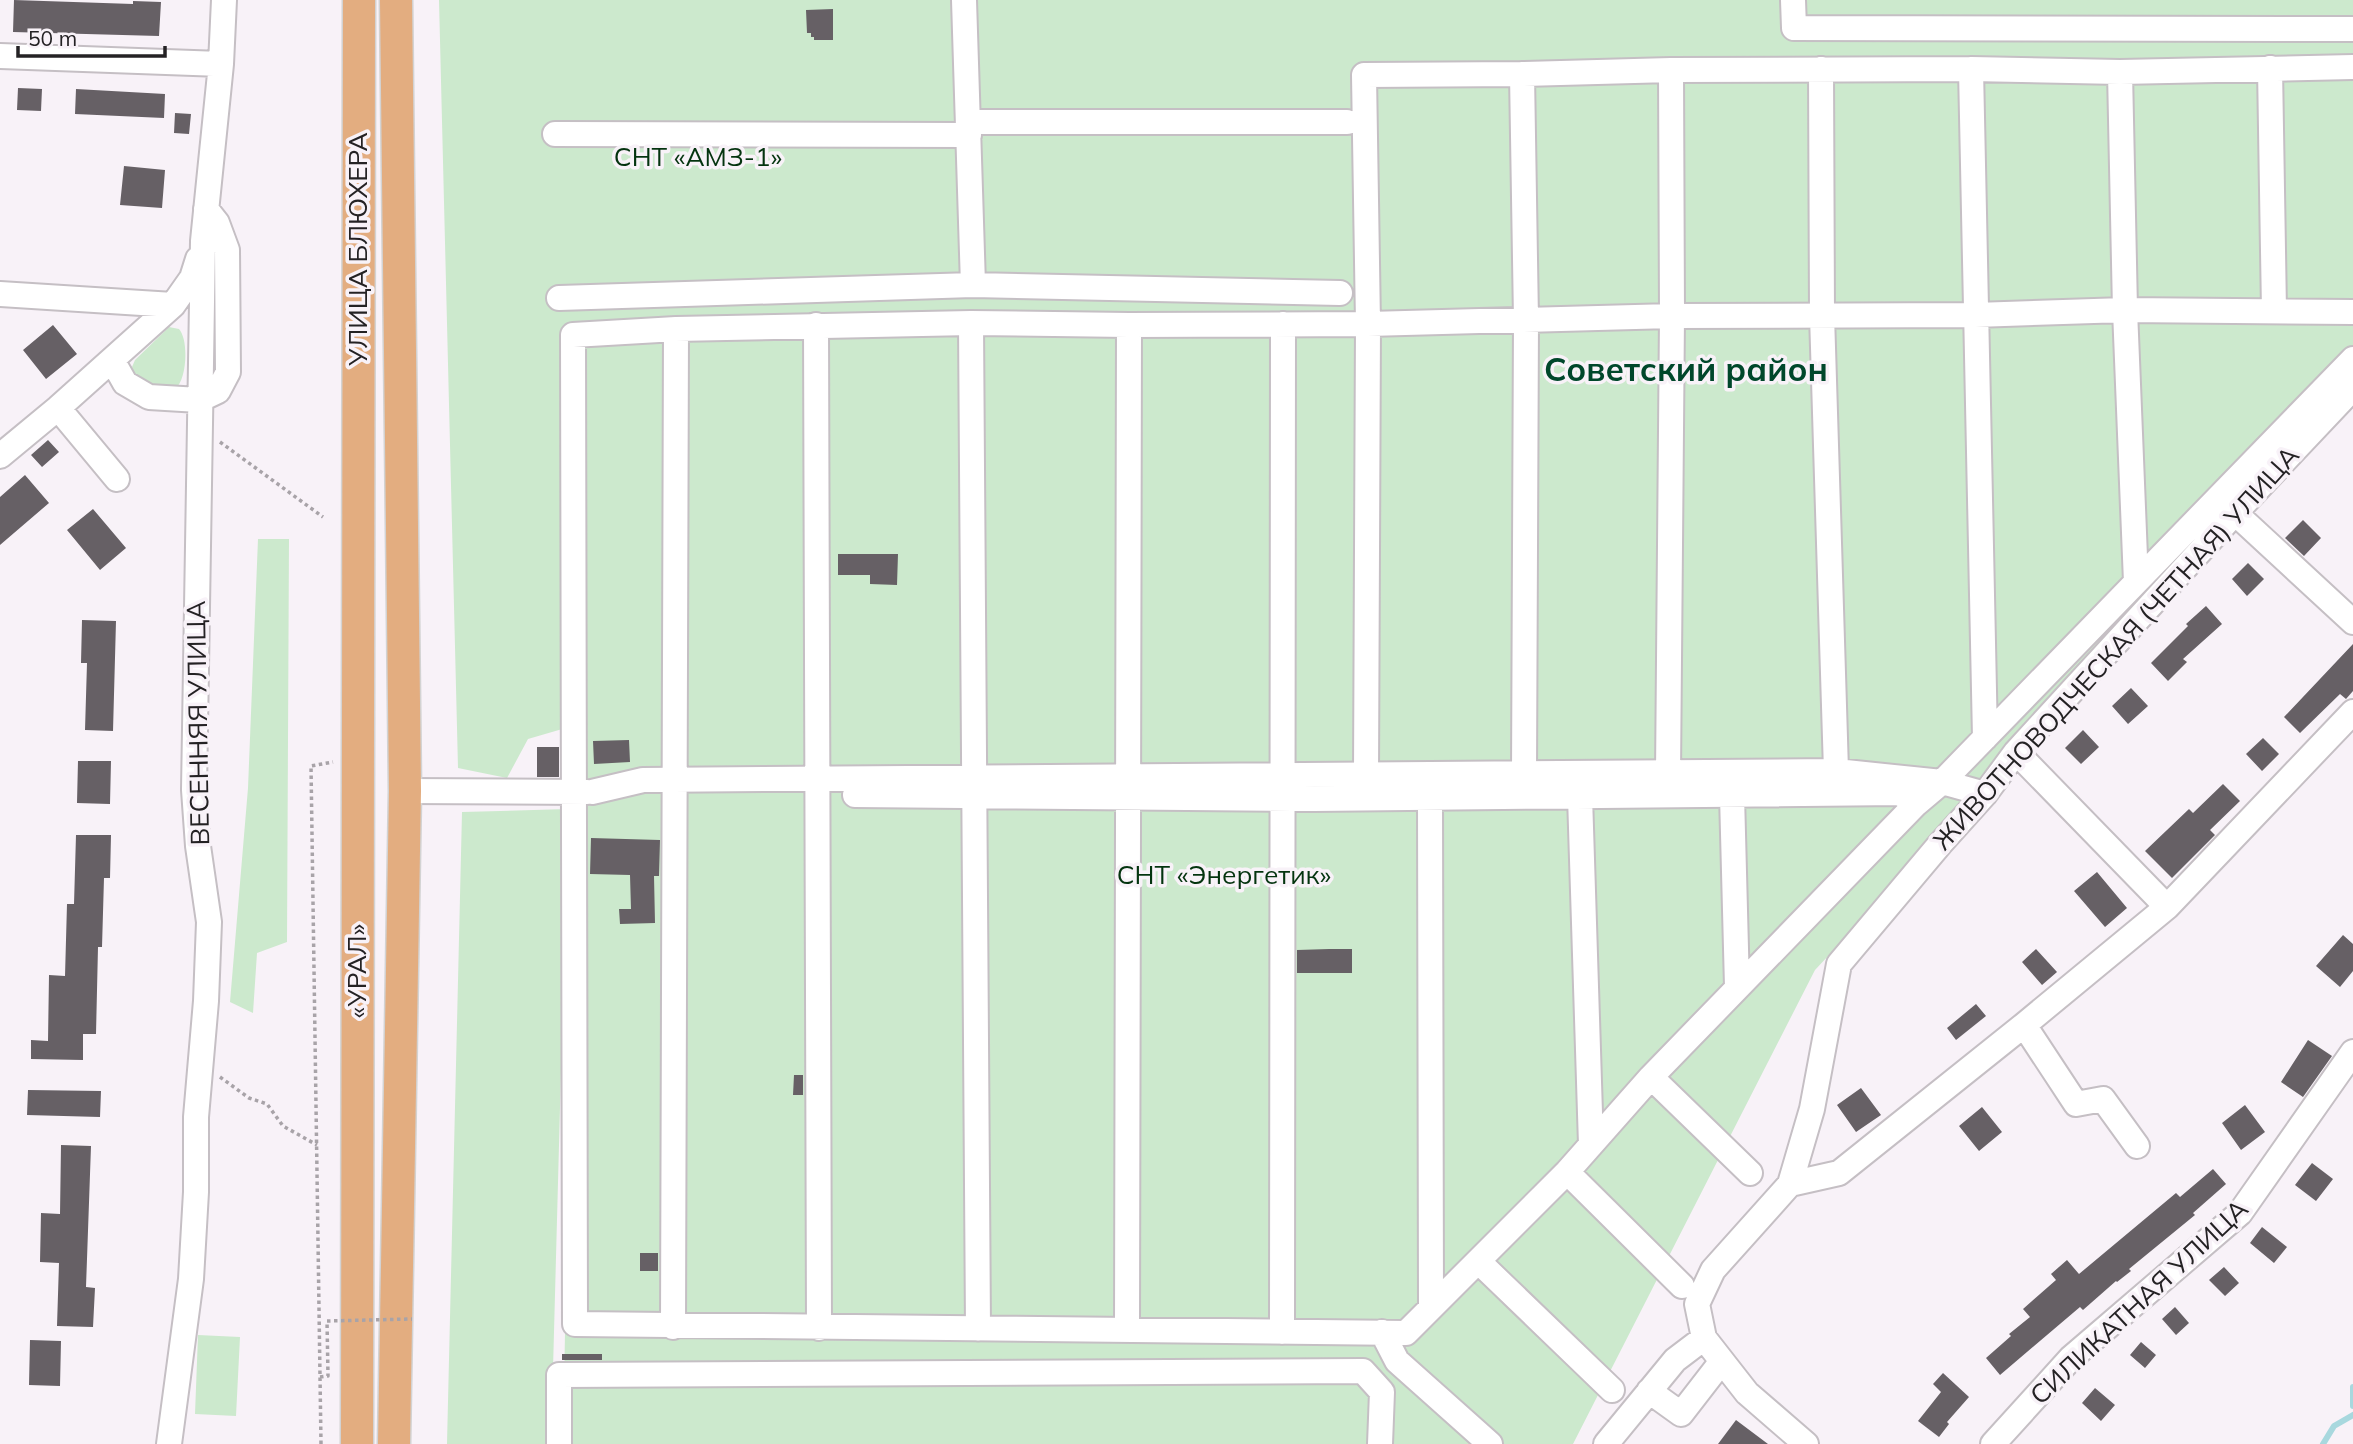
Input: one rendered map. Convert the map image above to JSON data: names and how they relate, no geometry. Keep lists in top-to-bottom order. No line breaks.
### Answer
{"streets":{"main road":["УЛИЦА БЛЮХЕРА","«УРАЛ»"],"street":["ЖИВОТНОВОДЧЕСКАЯ (ЧЕТНАЯ) УЛИЦА","ВЕСЕННЯЯ УЛИЦА","СИЛИКАТНАЯ УЛИЦА"]},"crossings":[["УЛИЦА БЛЮХЕРА","«УРАЛ»"]],"districts":["Советский район"],"parks":["СНТ «АМЗ-1»","СНТ «Энергетик»"],"scale_bar":"50 m"}
